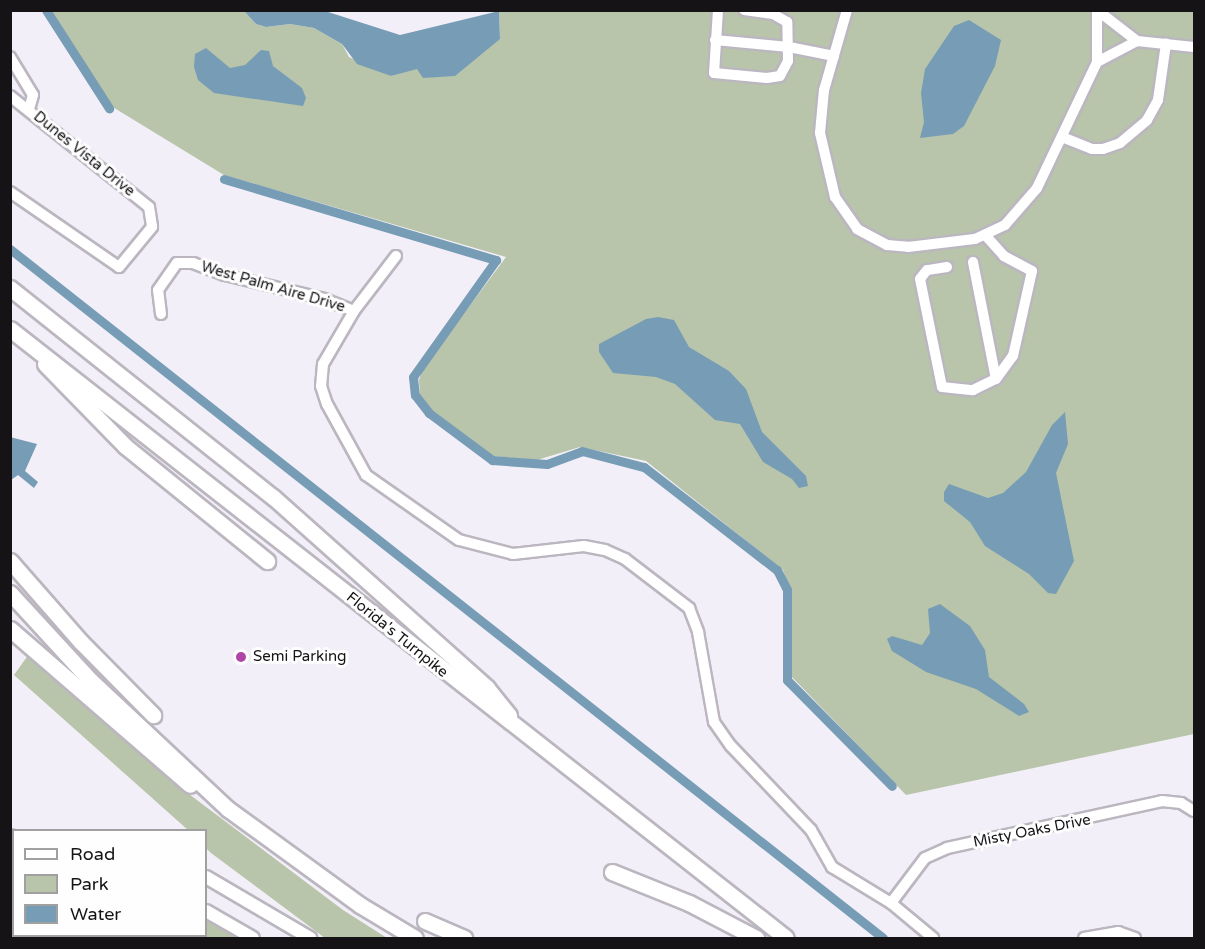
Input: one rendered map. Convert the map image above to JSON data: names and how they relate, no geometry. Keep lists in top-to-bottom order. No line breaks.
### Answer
{"streets":{"highway":["Florida's Turnpike"],"street":["Dunes Vista Drive","West Palm Aire Drive","Misty Oaks Drive"]},"crossings":[["West Palm Aire Drive","Misty Oaks Drive"]],"places":["Semi Parking"],"legend":["Road","Park","Water"]}
